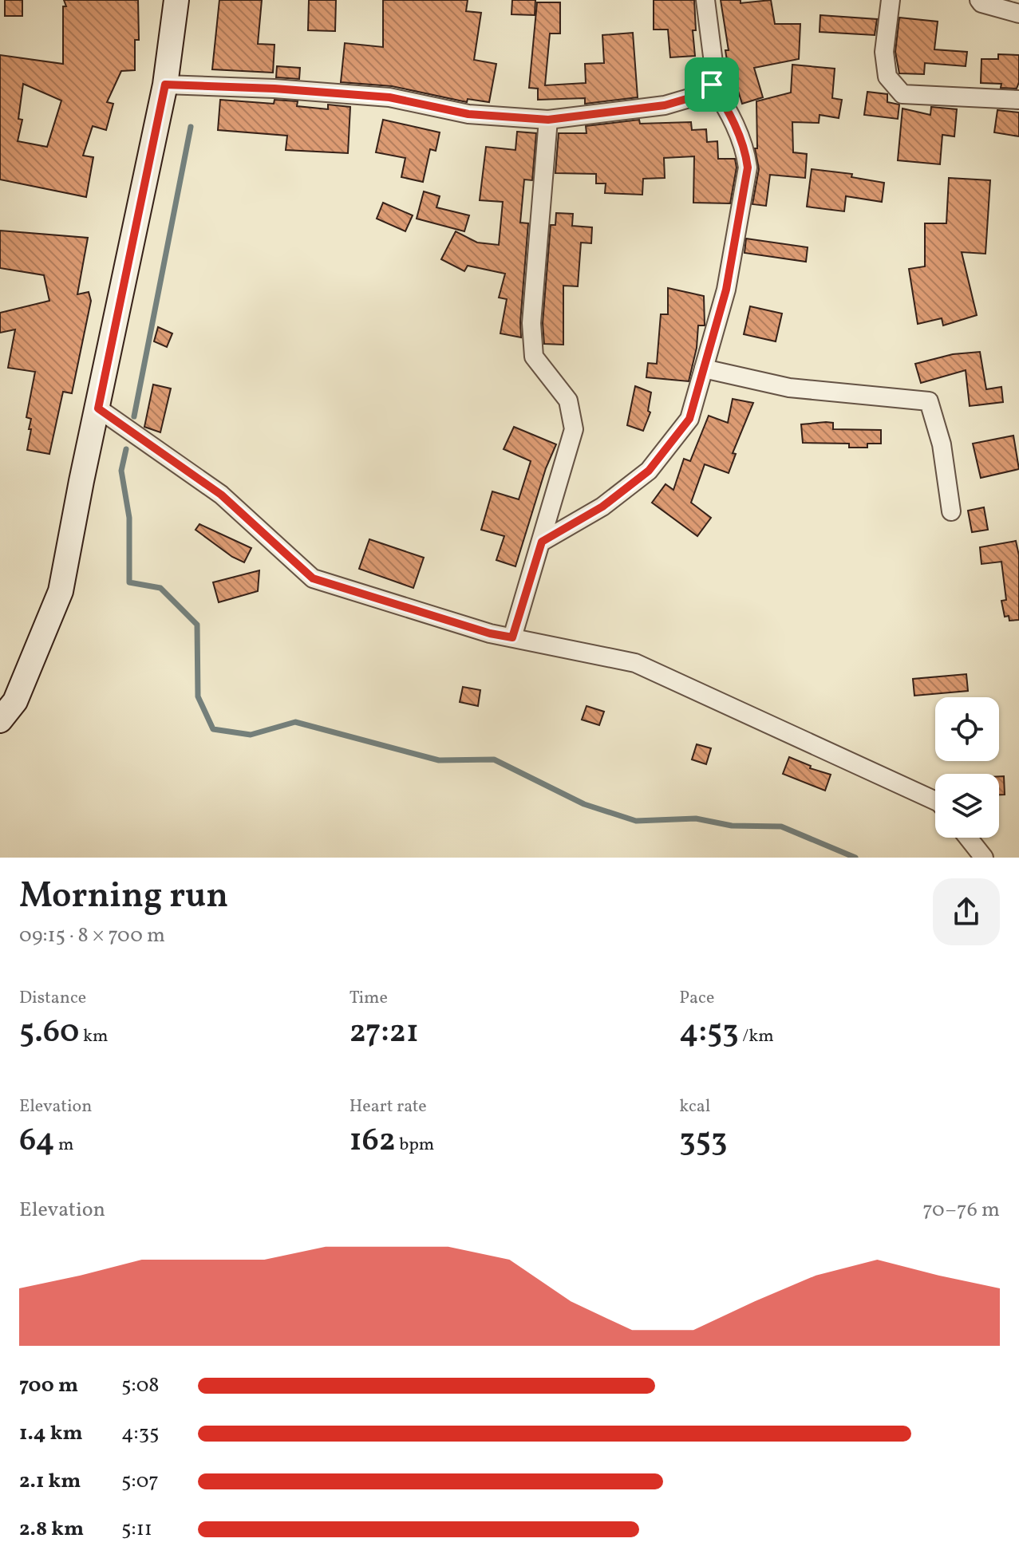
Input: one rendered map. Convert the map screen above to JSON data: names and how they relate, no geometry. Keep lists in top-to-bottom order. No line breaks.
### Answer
{"page":{"heading":["Morning run","09:15 · 8 × 700 m"],"stats":[["Distance","5.60 km"],["Time","27:21"],["Pace","4:53 /km"],["Elevation","64 m"],["Heart rate","162 bpm"],["kcal","353"]],"chart":["Elevation","70–76 m"],"list":[{"name":"700 m","note":"5:08"},{"name":"1.4 km","note":"4:35"},{"name":"2.1 km","note":"5:07"},{"name":"2.8 km","note":"5:11"}]}}
